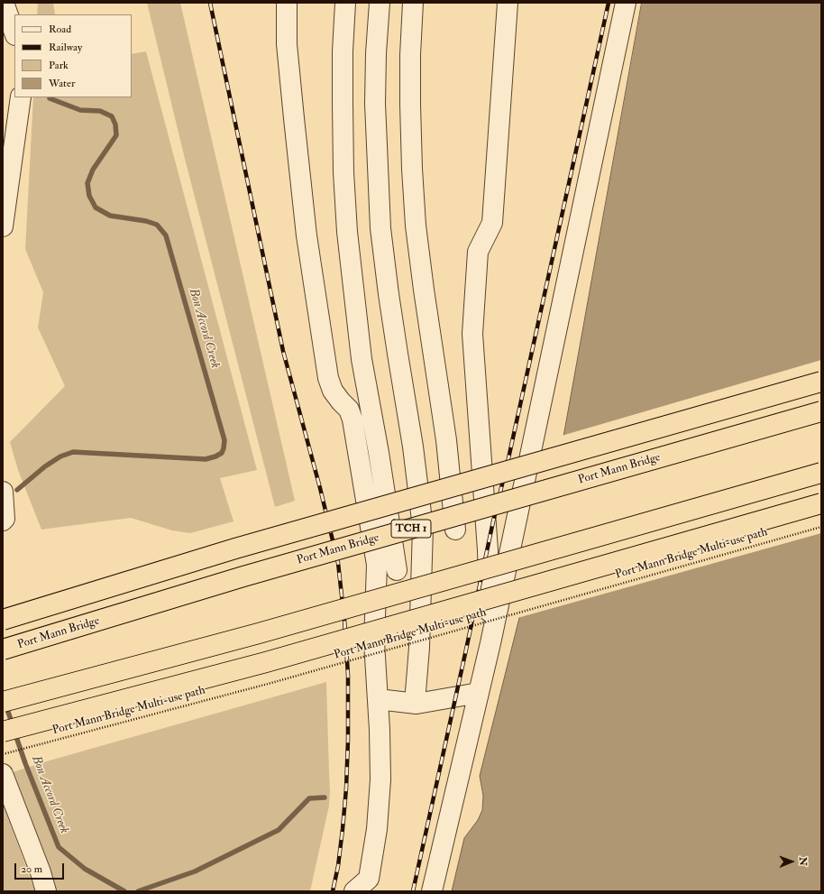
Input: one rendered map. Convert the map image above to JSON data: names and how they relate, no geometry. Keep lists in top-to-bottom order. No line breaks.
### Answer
{"streets":{"highway":["Port Mann Bridge","TCH 1"],"path":["Port Mann Bridge Multi-use path"]},"water":["Bon Accord Creek"],"legend":["Road","Railway","Park","Water"],"scale_bar":"20 m","north":"right"}
